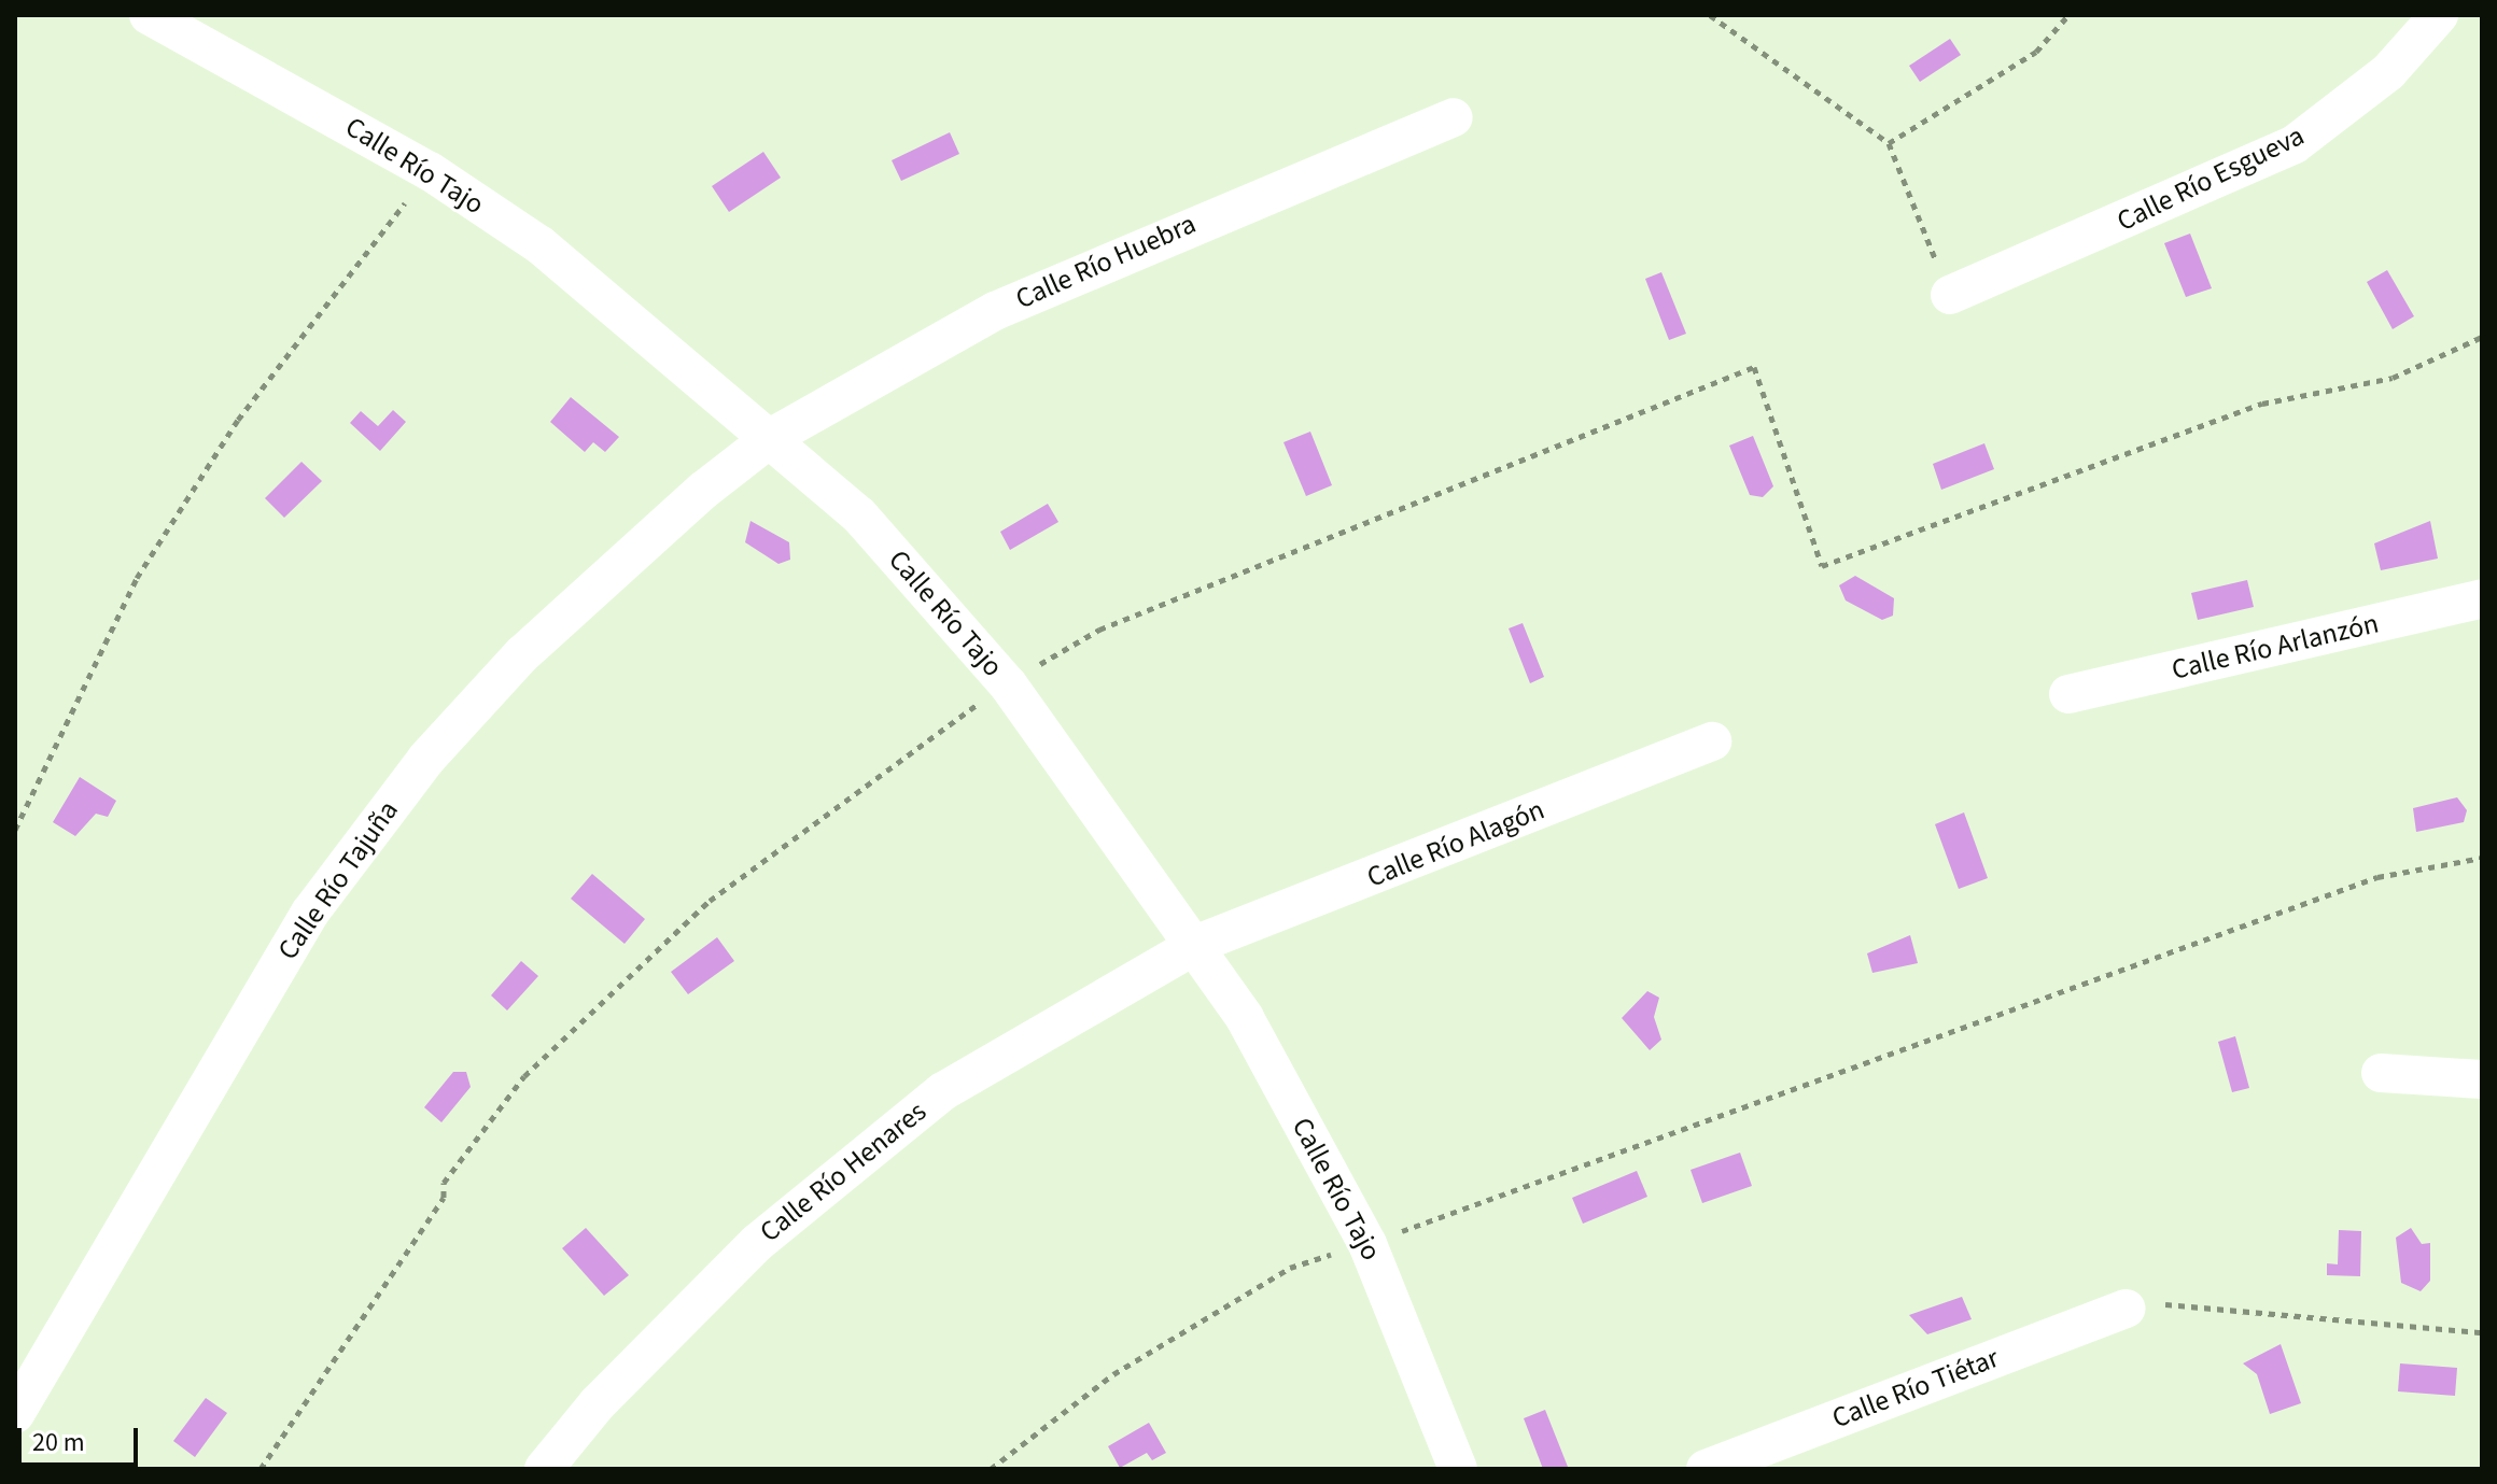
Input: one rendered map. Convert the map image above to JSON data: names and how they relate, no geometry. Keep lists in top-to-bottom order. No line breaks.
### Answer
{"streets":{"street":["Calle Río Tajo","Calle Río Esgueva","Calle Río Huebra","Calle Río Arlanzón","Calle Río Alagón","Calle Río Tajuña","Calle Río Henares","Calle Río Tiétar"]},"crossings":[["Calle Río Tajo","Calle Río Huebra"],["Calle Río Tajo","Calle Río Alagón"],["Calle Río Tajo","Calle Río Tajuña"],["Calle Río Tajo","Calle Río Henares"],["Calle Río Huebra","Calle Río Tajuña"],["Calle Río Alagón","Calle Río Henares"]],"scale_bar":"20 m"}
